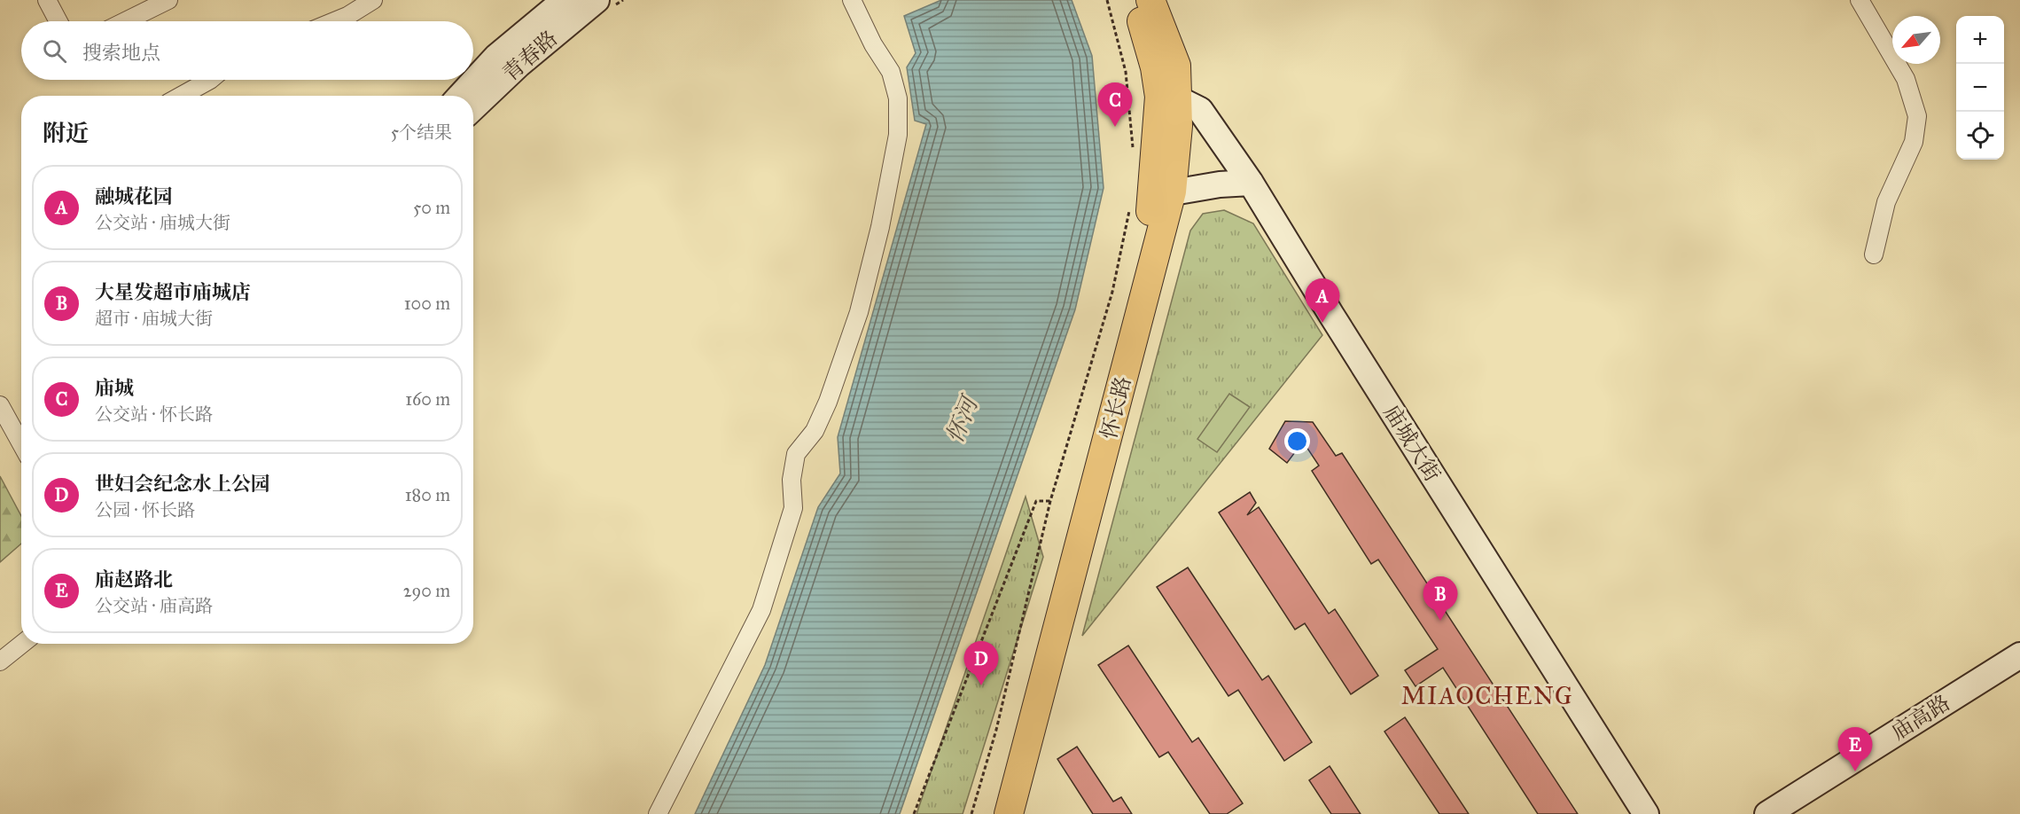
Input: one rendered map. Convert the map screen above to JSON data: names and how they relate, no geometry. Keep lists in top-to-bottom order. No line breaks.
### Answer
{"streets":{"main road":["青春路","怀长路","庙城大街","庙高路"]},"crossings":[["怀长路","庙城大街"]],"districts":["MIAOCHENG"],"water":["怀河"],"north":"bottom left","page":{"map_buttons":["+","−"],"search":"搜索地点","pins":["C","A","B","D","E"],"heading":["附近","5个结果"],"list":[{"mark":"A","name":"融城花园","note":"公交站 · 庙城大街","value":"50 m"},{"mark":"B","name":"大星发超市庙城店","note":"超市 · 庙城大街","value":"100 m"},{"mark":"C","name":"庙城","note":"公交站 · 怀长路","value":"160 m"},{"mark":"D","name":"世妇会纪念水上公园","note":"公园 · 怀长路","value":"180 m"},{"mark":"E","name":"庙赵路北","note":"公交站 · 庙高路","value":"290 m"}]}}
